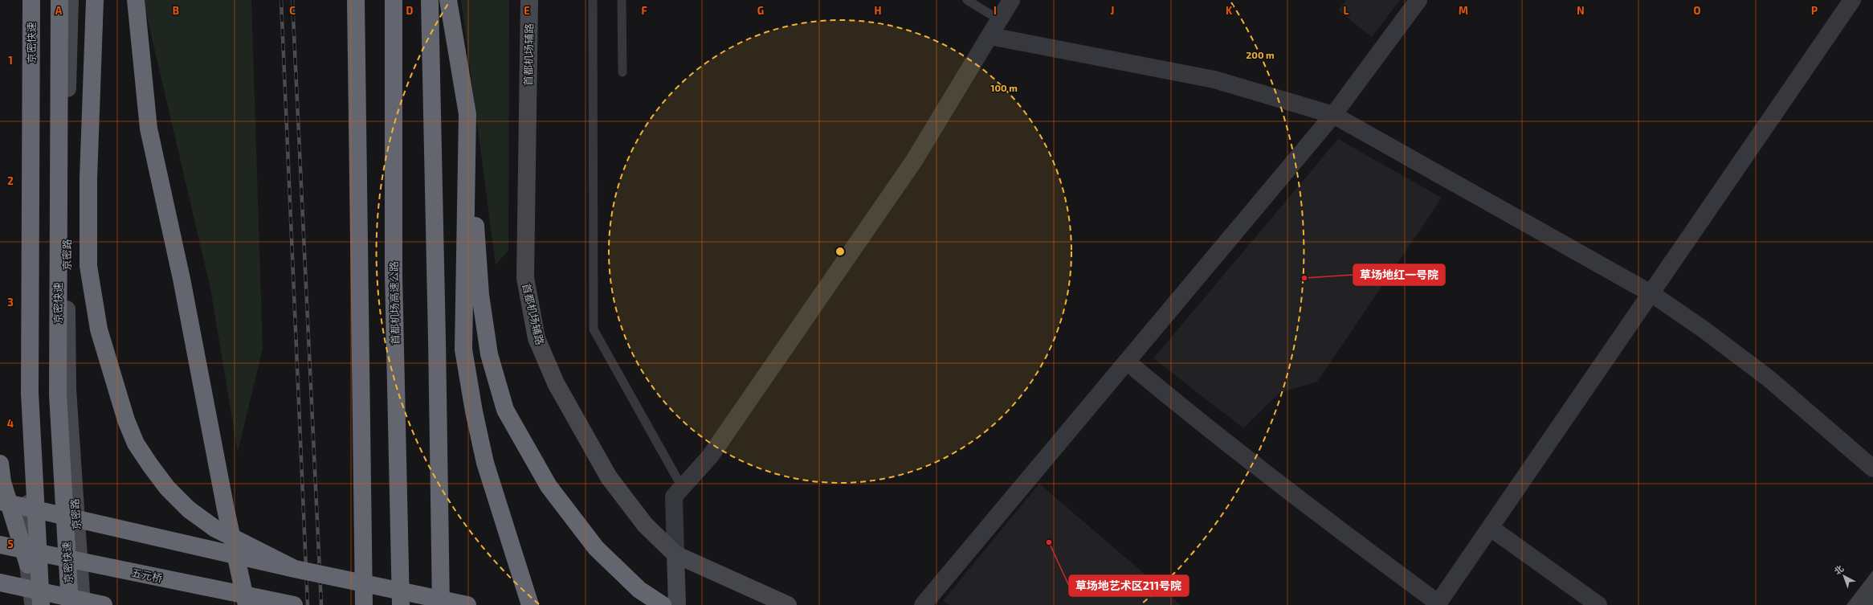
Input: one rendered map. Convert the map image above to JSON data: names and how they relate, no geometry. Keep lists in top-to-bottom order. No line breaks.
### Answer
{"streets":{"highway":["京密快速","首都机场高速公路","五元桥"],"main road":["首都机场辅路","京密路"]},"places":["草场地红一号院","草场地艺术区211号院"],"north":"top left","grid":{"columns":["A","B","C","D","E","F","G","H","I","J","K","L","M","N","O","P"],"rows":["1","2","3","4","5"]},"rings":["200 m","100 m"]}
